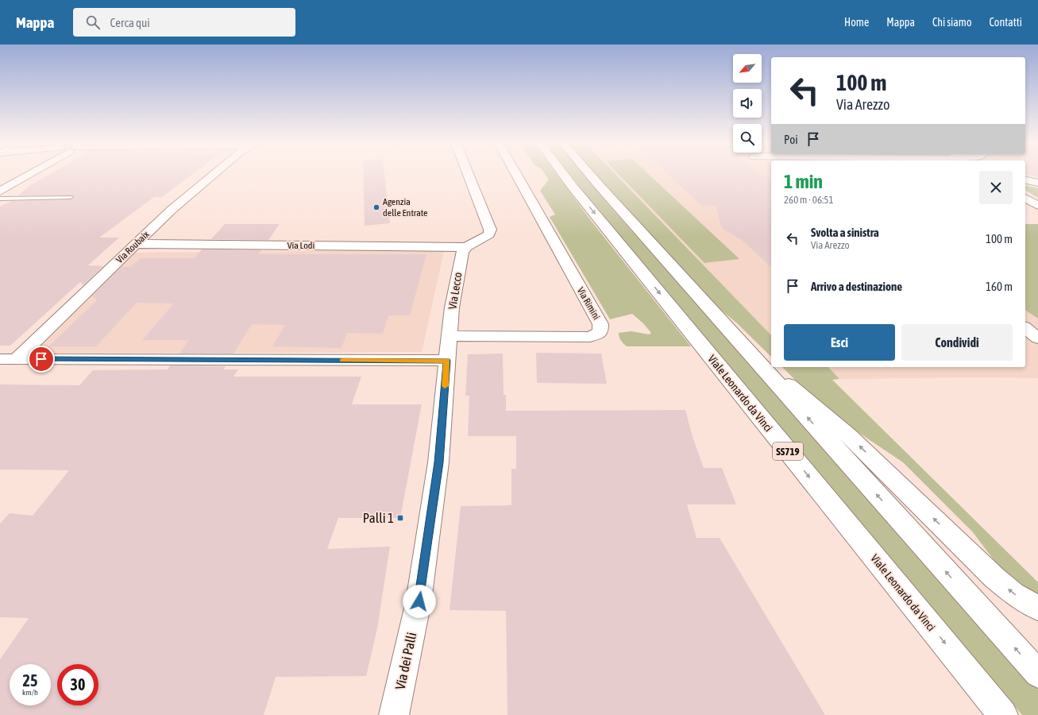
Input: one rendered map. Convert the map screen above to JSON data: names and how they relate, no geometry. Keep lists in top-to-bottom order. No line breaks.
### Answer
{"streets":{"main road":["Via Lodi","Via Roubaix","Via Lecco","Via Rimini","Viale Leonardo da Vinci","SS719","Via dei Palli"]},"crossings":[["Via Lodi","Via Roubaix"],["Via Lodi","Via Lecco"],["Via Lecco","Via Rimini"],["Via Lecco","Via dei Palli"]],"places":{"other":["Agenzia delle Entrate"],"transit":["Palli 1"]},"north":"bottom left","page":{"header":"Mappa","search":"Cerca qui","nav":["Home","Mappa","Chi siamo","Contatti"],"turn":["100 m","Via Arezzo"],"then":"Poi","heading":["1 min","260 m · 06:51"],"list":[{"name":"Svolta a sinistra","note":"Via Arezzo","value":"100 m"},{"name":"Arrivo a destinazione","value":"160 m"}],"buttons":["Esci","Condividi"],"speed":"25 km/h","limit":"30"}}
